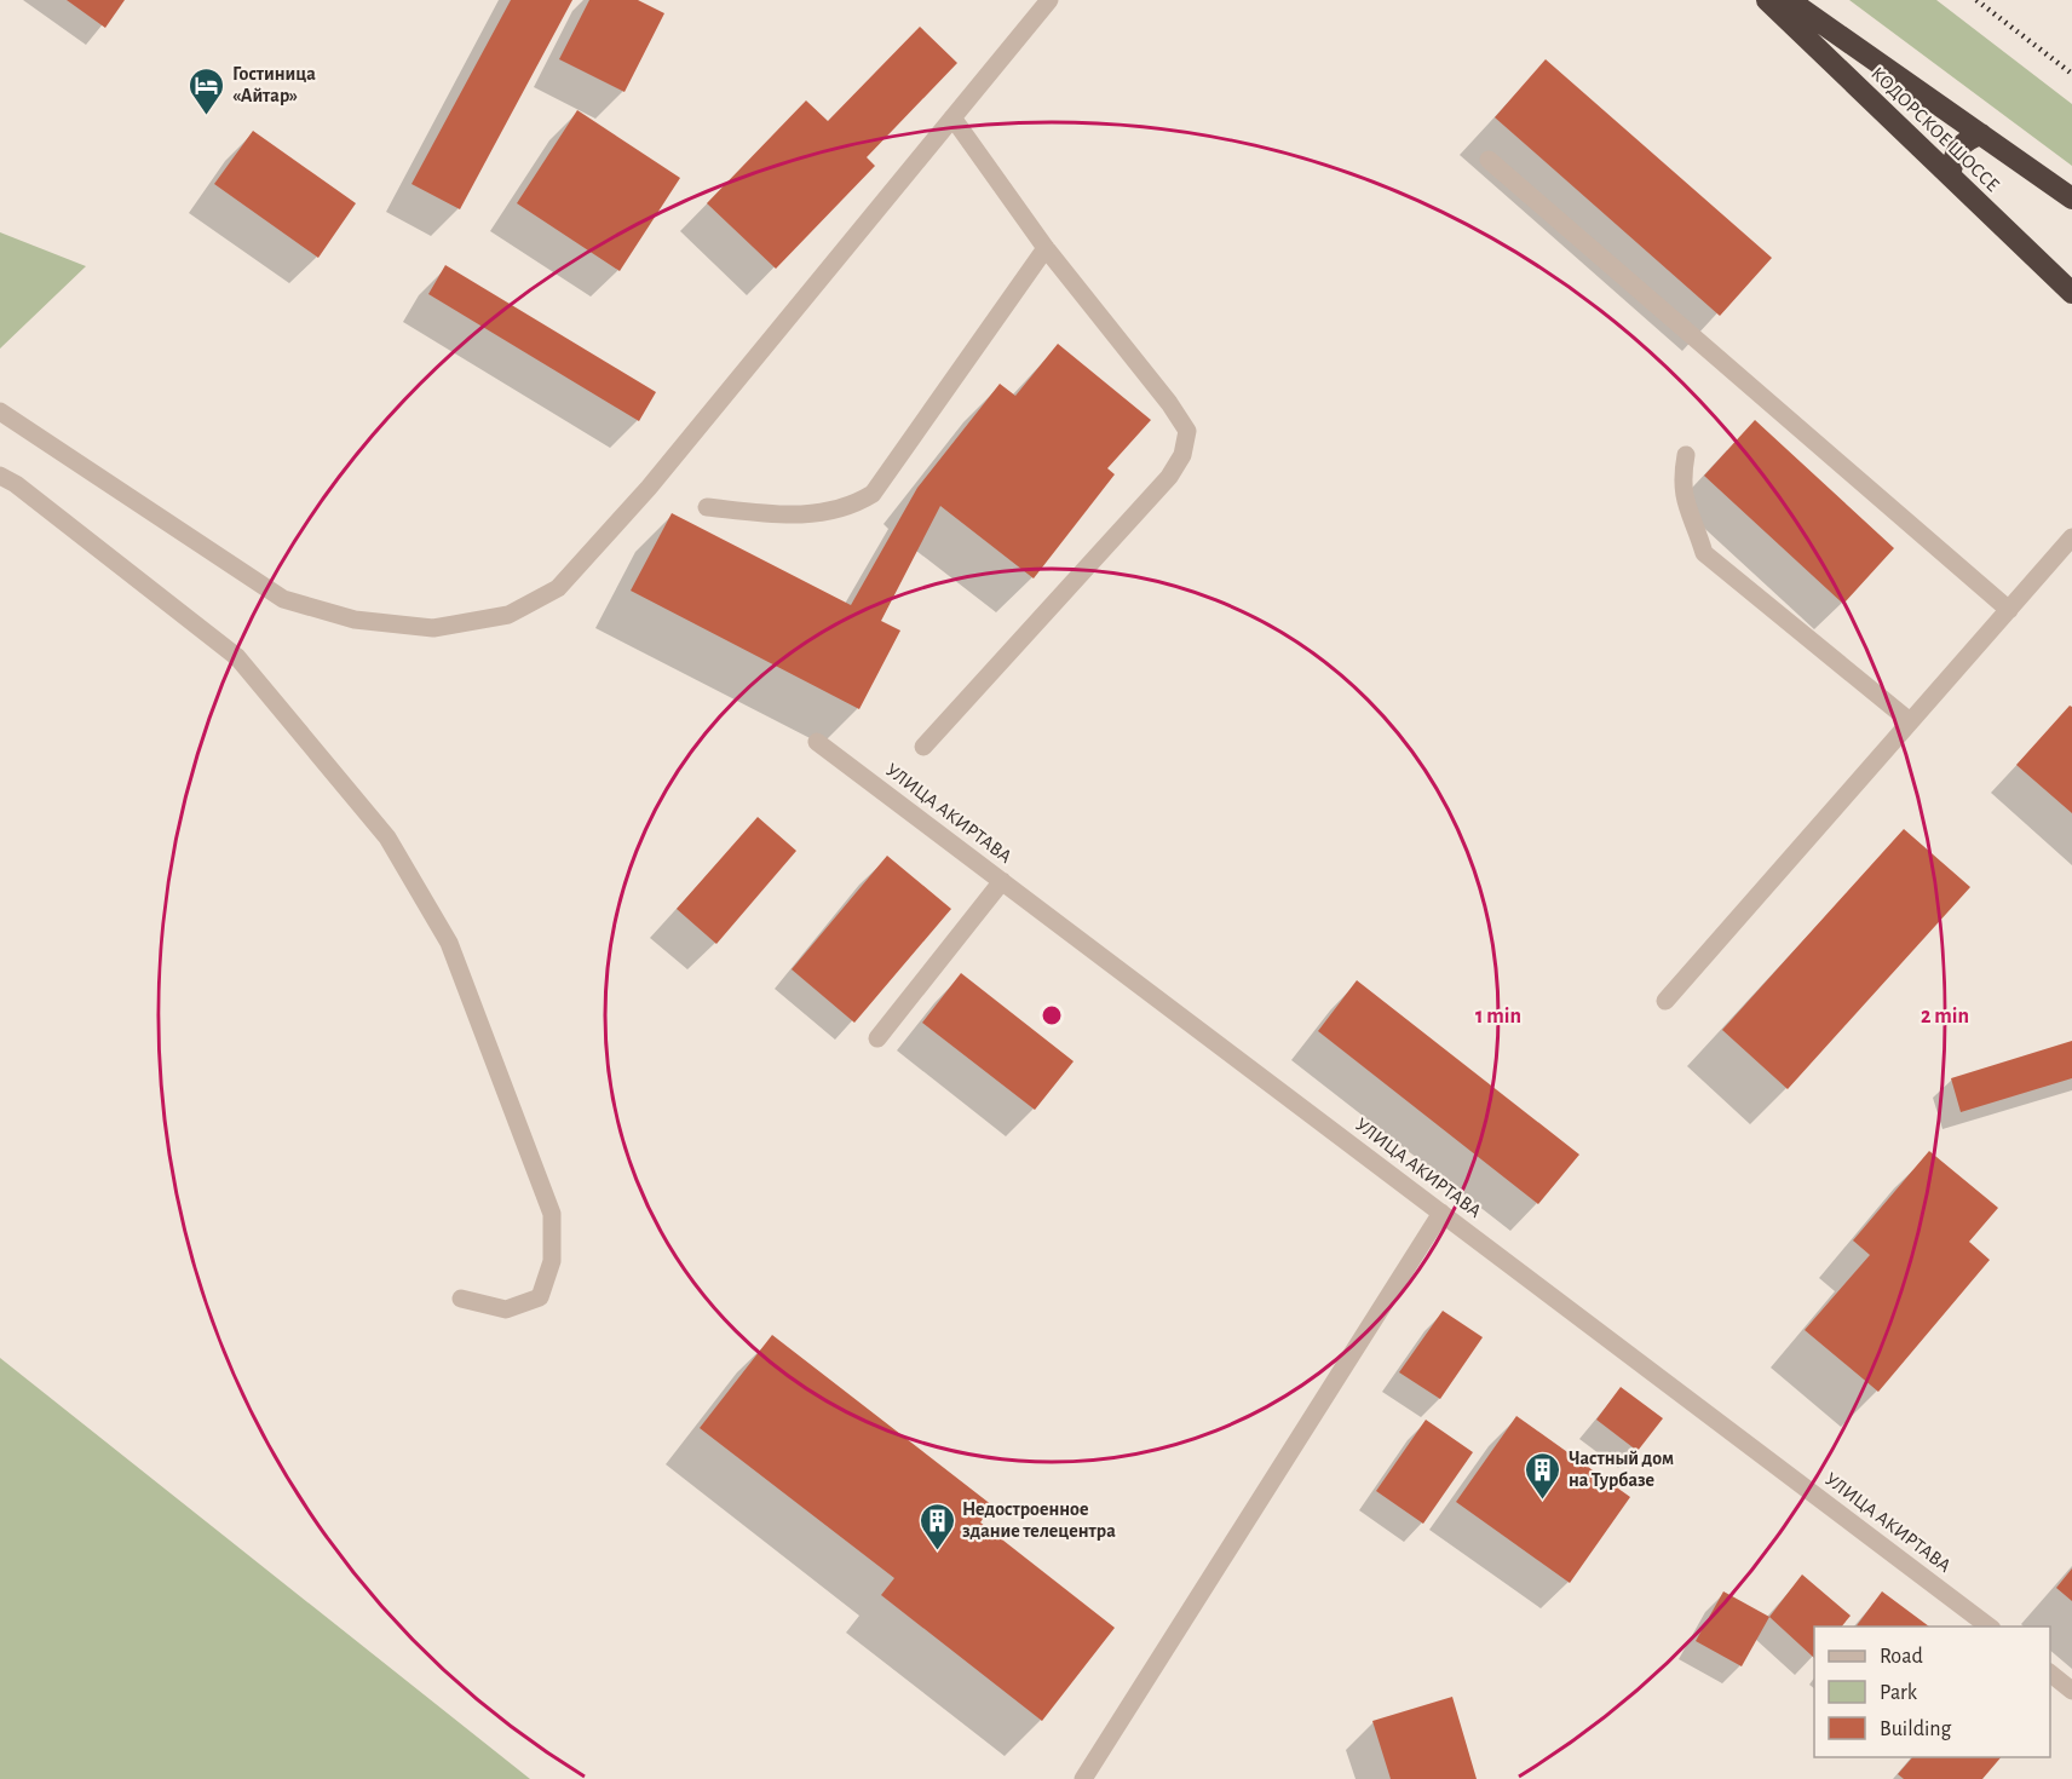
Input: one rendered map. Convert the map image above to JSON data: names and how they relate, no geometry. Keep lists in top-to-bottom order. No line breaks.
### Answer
{"streets":{"highway":["КОДОРСКОЕ ШОССЕ"],"street":["УЛИЦА АКИРТАВА"]},"places":{"hotel":["Гостиница «Айтар»"],"building":["Частный дом на Турбазе","Недостроенное здание телецентра"]},"legend":["Road","Park","Building"],"rings":["1 min","2 min"]}
